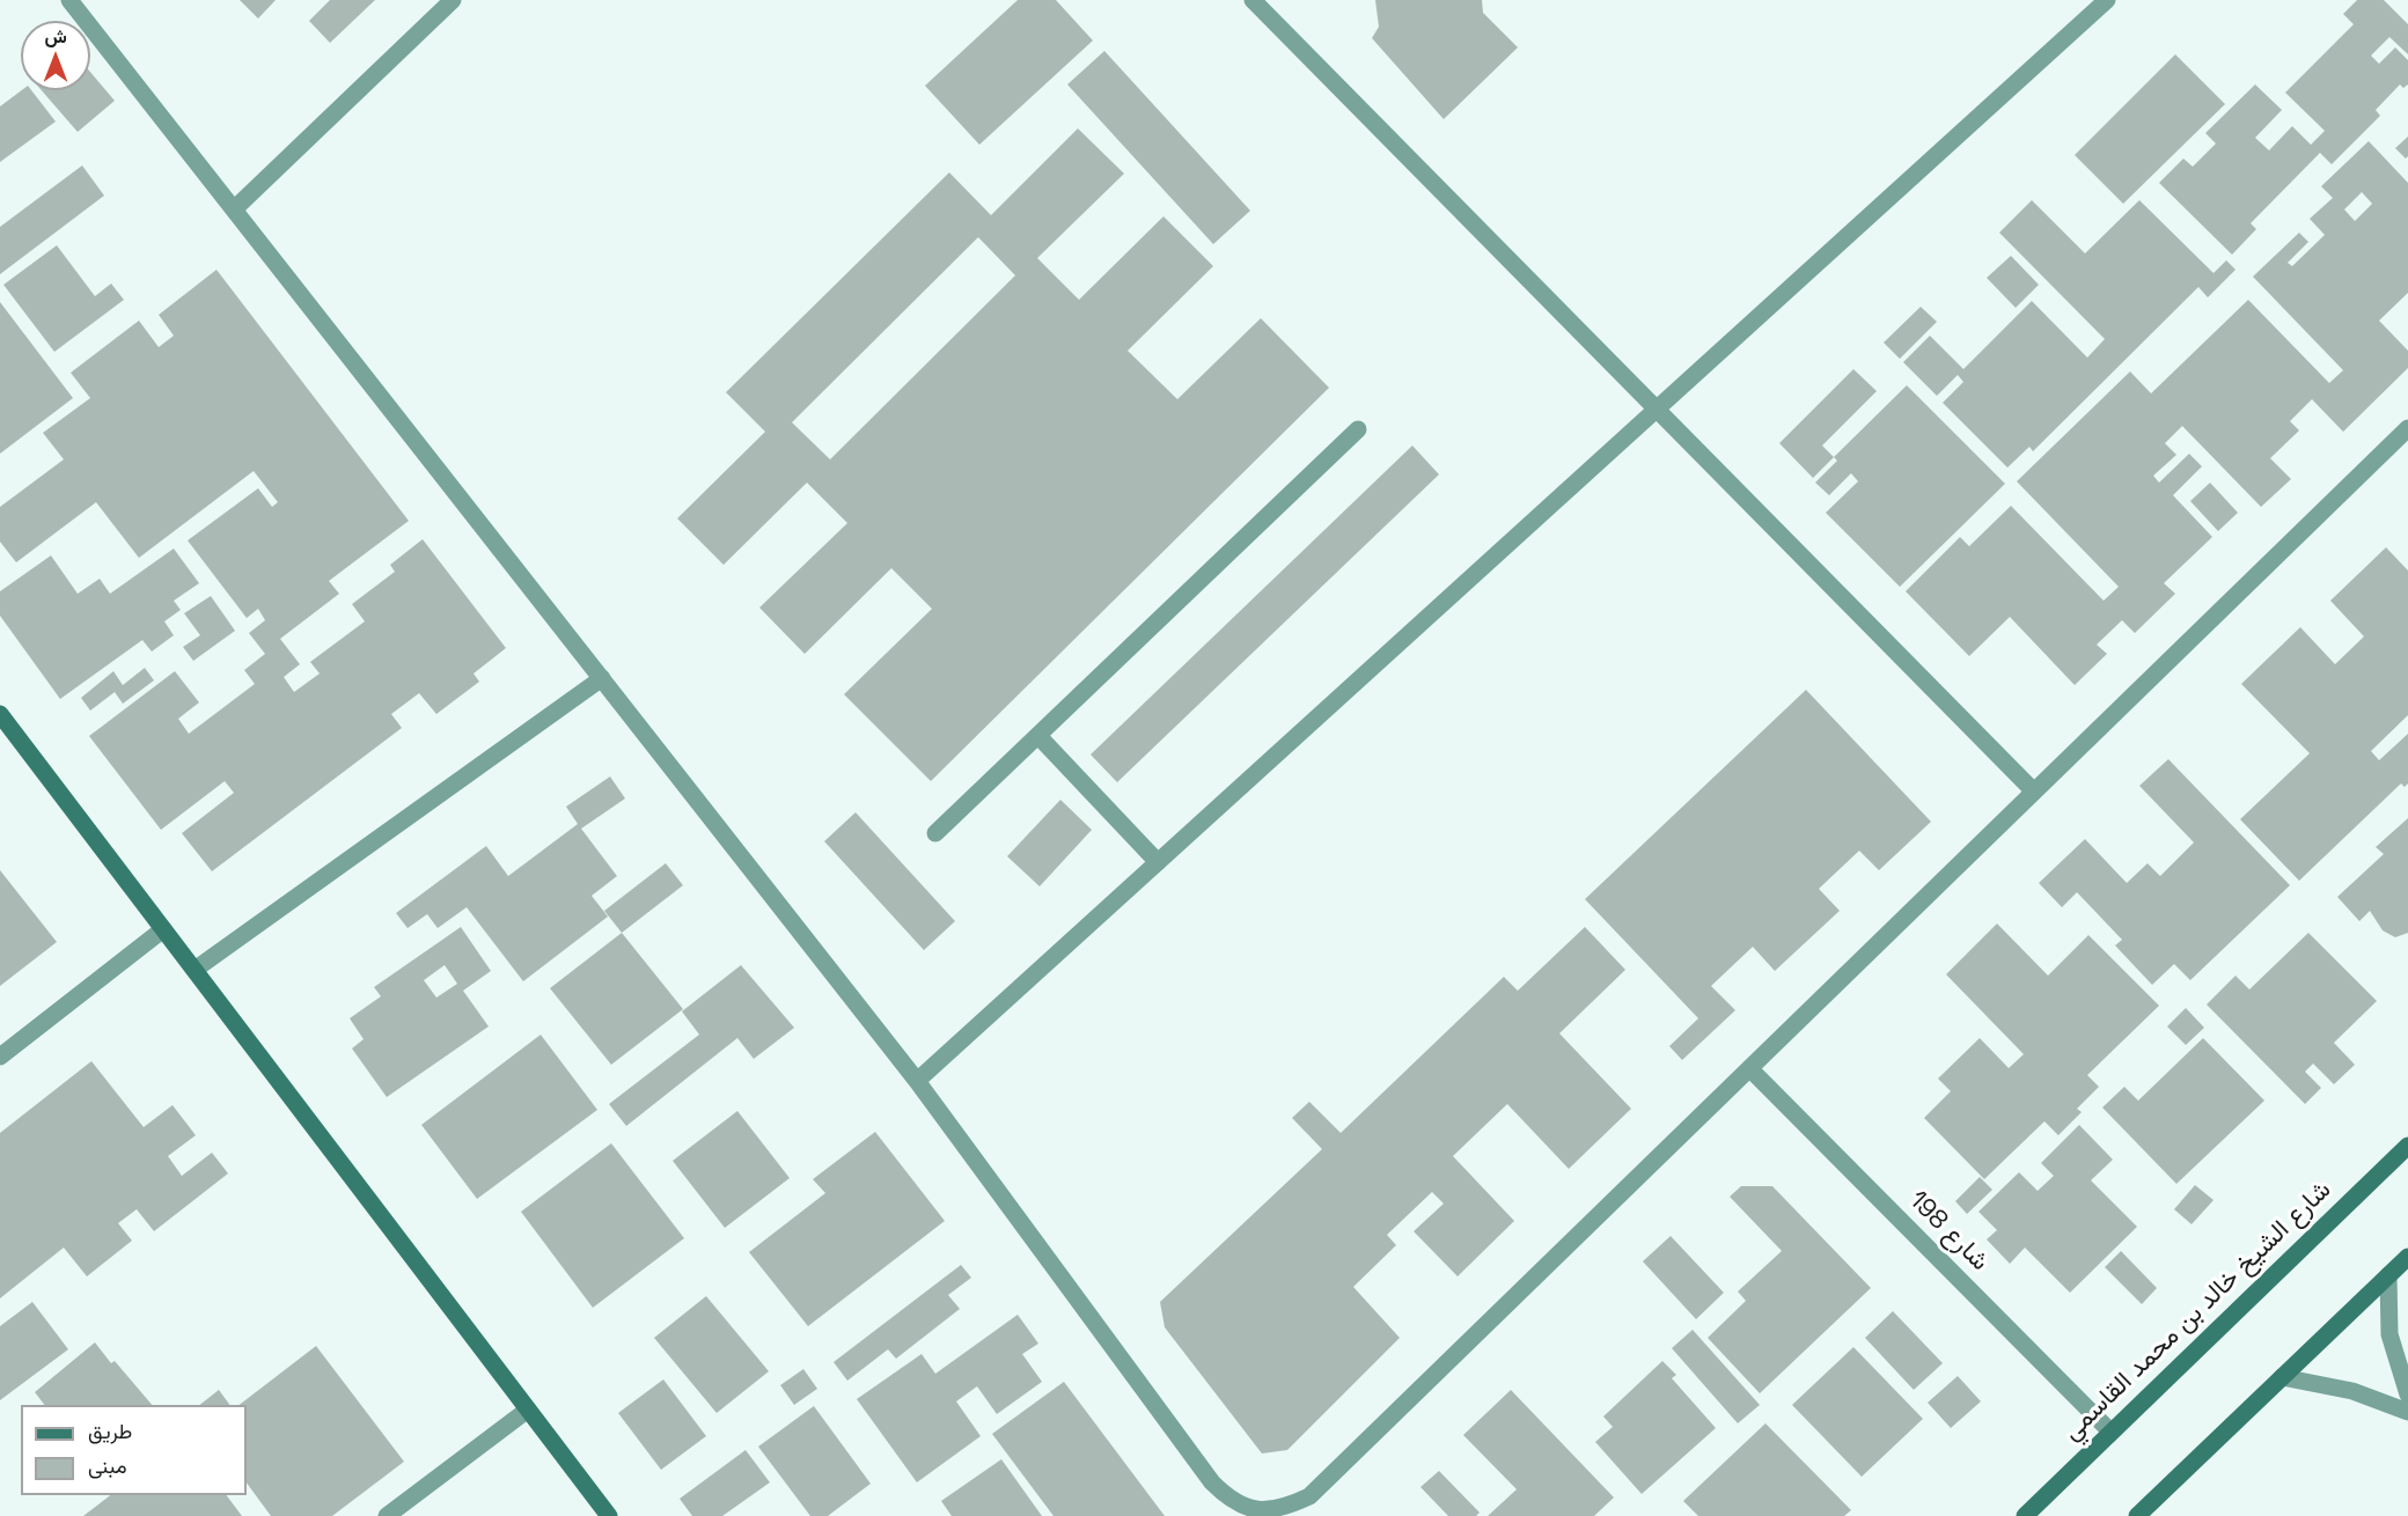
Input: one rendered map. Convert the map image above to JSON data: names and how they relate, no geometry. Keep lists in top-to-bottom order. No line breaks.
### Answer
{"streets":{"street":["شارع 198","شارع الشيخ خالد بن محمد القاسمي"]},"crossings":[["شارع 198","شارع الشيخ خالد بن محمد القاسمي"]],"legend":["طريق","مبنى"],"north":"top"}
